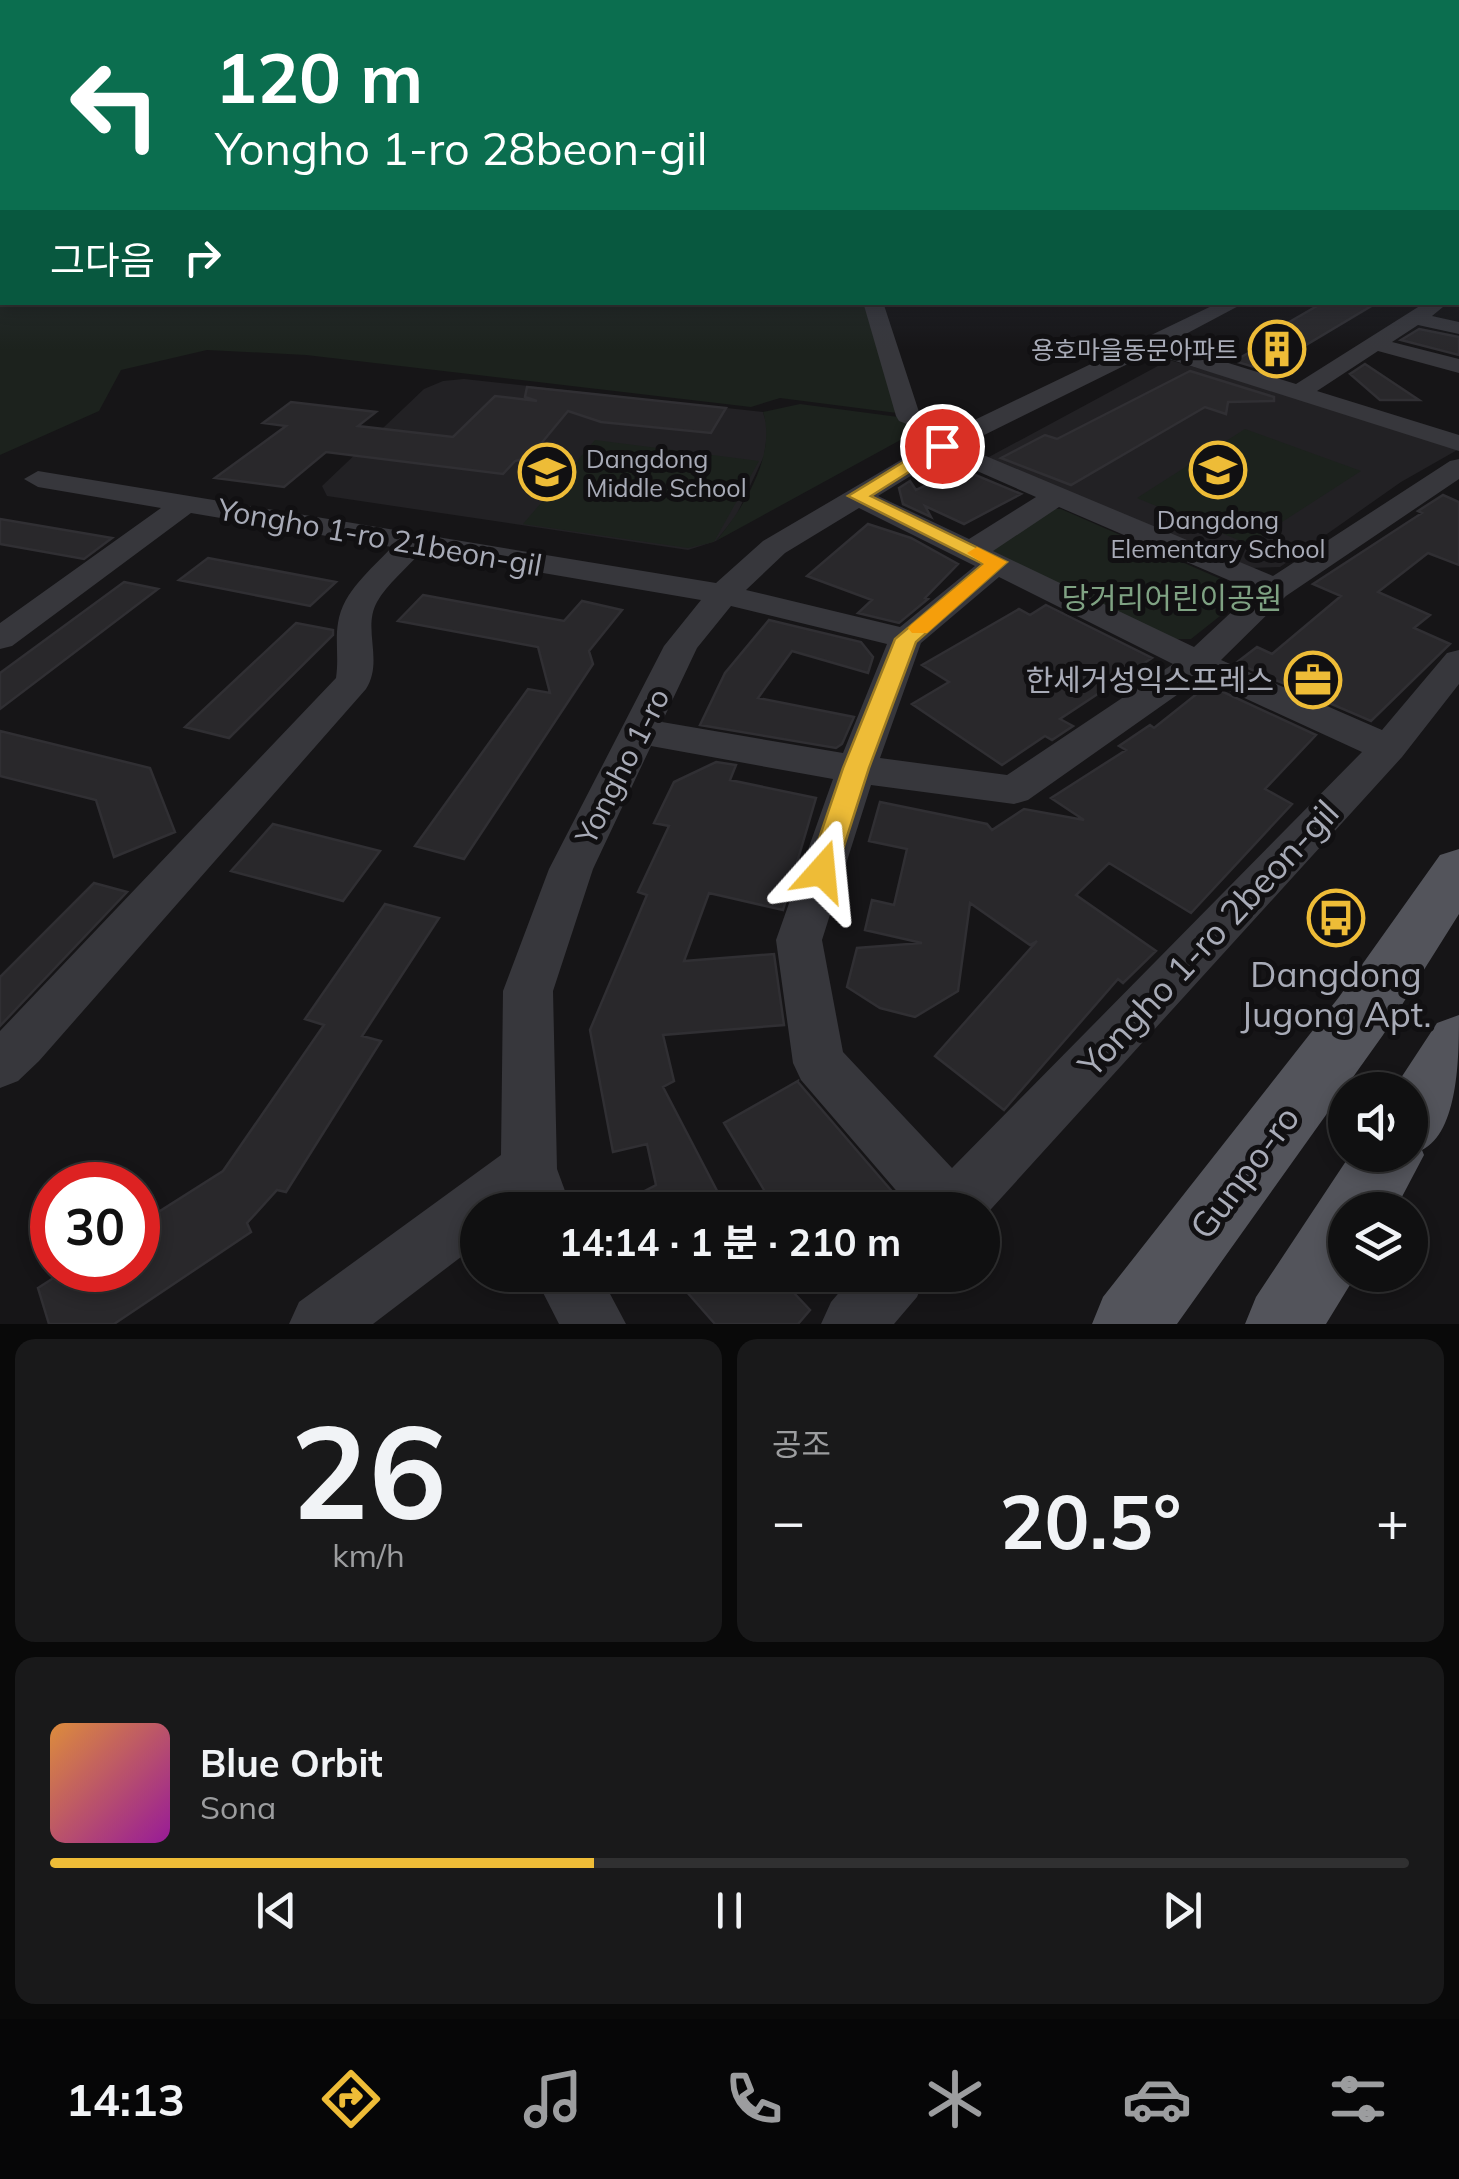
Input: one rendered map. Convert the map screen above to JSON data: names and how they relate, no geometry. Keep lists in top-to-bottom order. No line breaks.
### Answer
{"streets":{"main road":["Gunpo-ro"],"street":["Yongho 1-ro 21beon-gil","Yongho 1-ro","Yongho 1-ro 2beon-gil"]},"crossings":[["Yongho 1-ro 21beon-gil","Yongho 1-ro"]],"parks":["당거리어린이공원"],"places":{"building":["용호마을동문아파트"],"school or university":["Dangdong Elementary School","Dangdong Middle School"],"office":["한세거성익스프레스"],"bus stop":["Dangdong Jugong Apt."]},"page":{"turn":["120 m","Yongho 1-ro 28beon-gil"],"then":"그다음","limit":"30","trip":"14:14 · 1 분 · 210 m","tile":[["26","km/h"],"공조"],"heat":["−","20.5°","+"],"song":["Blue Orbit","Sona"],"tabs":"14:13"}}
